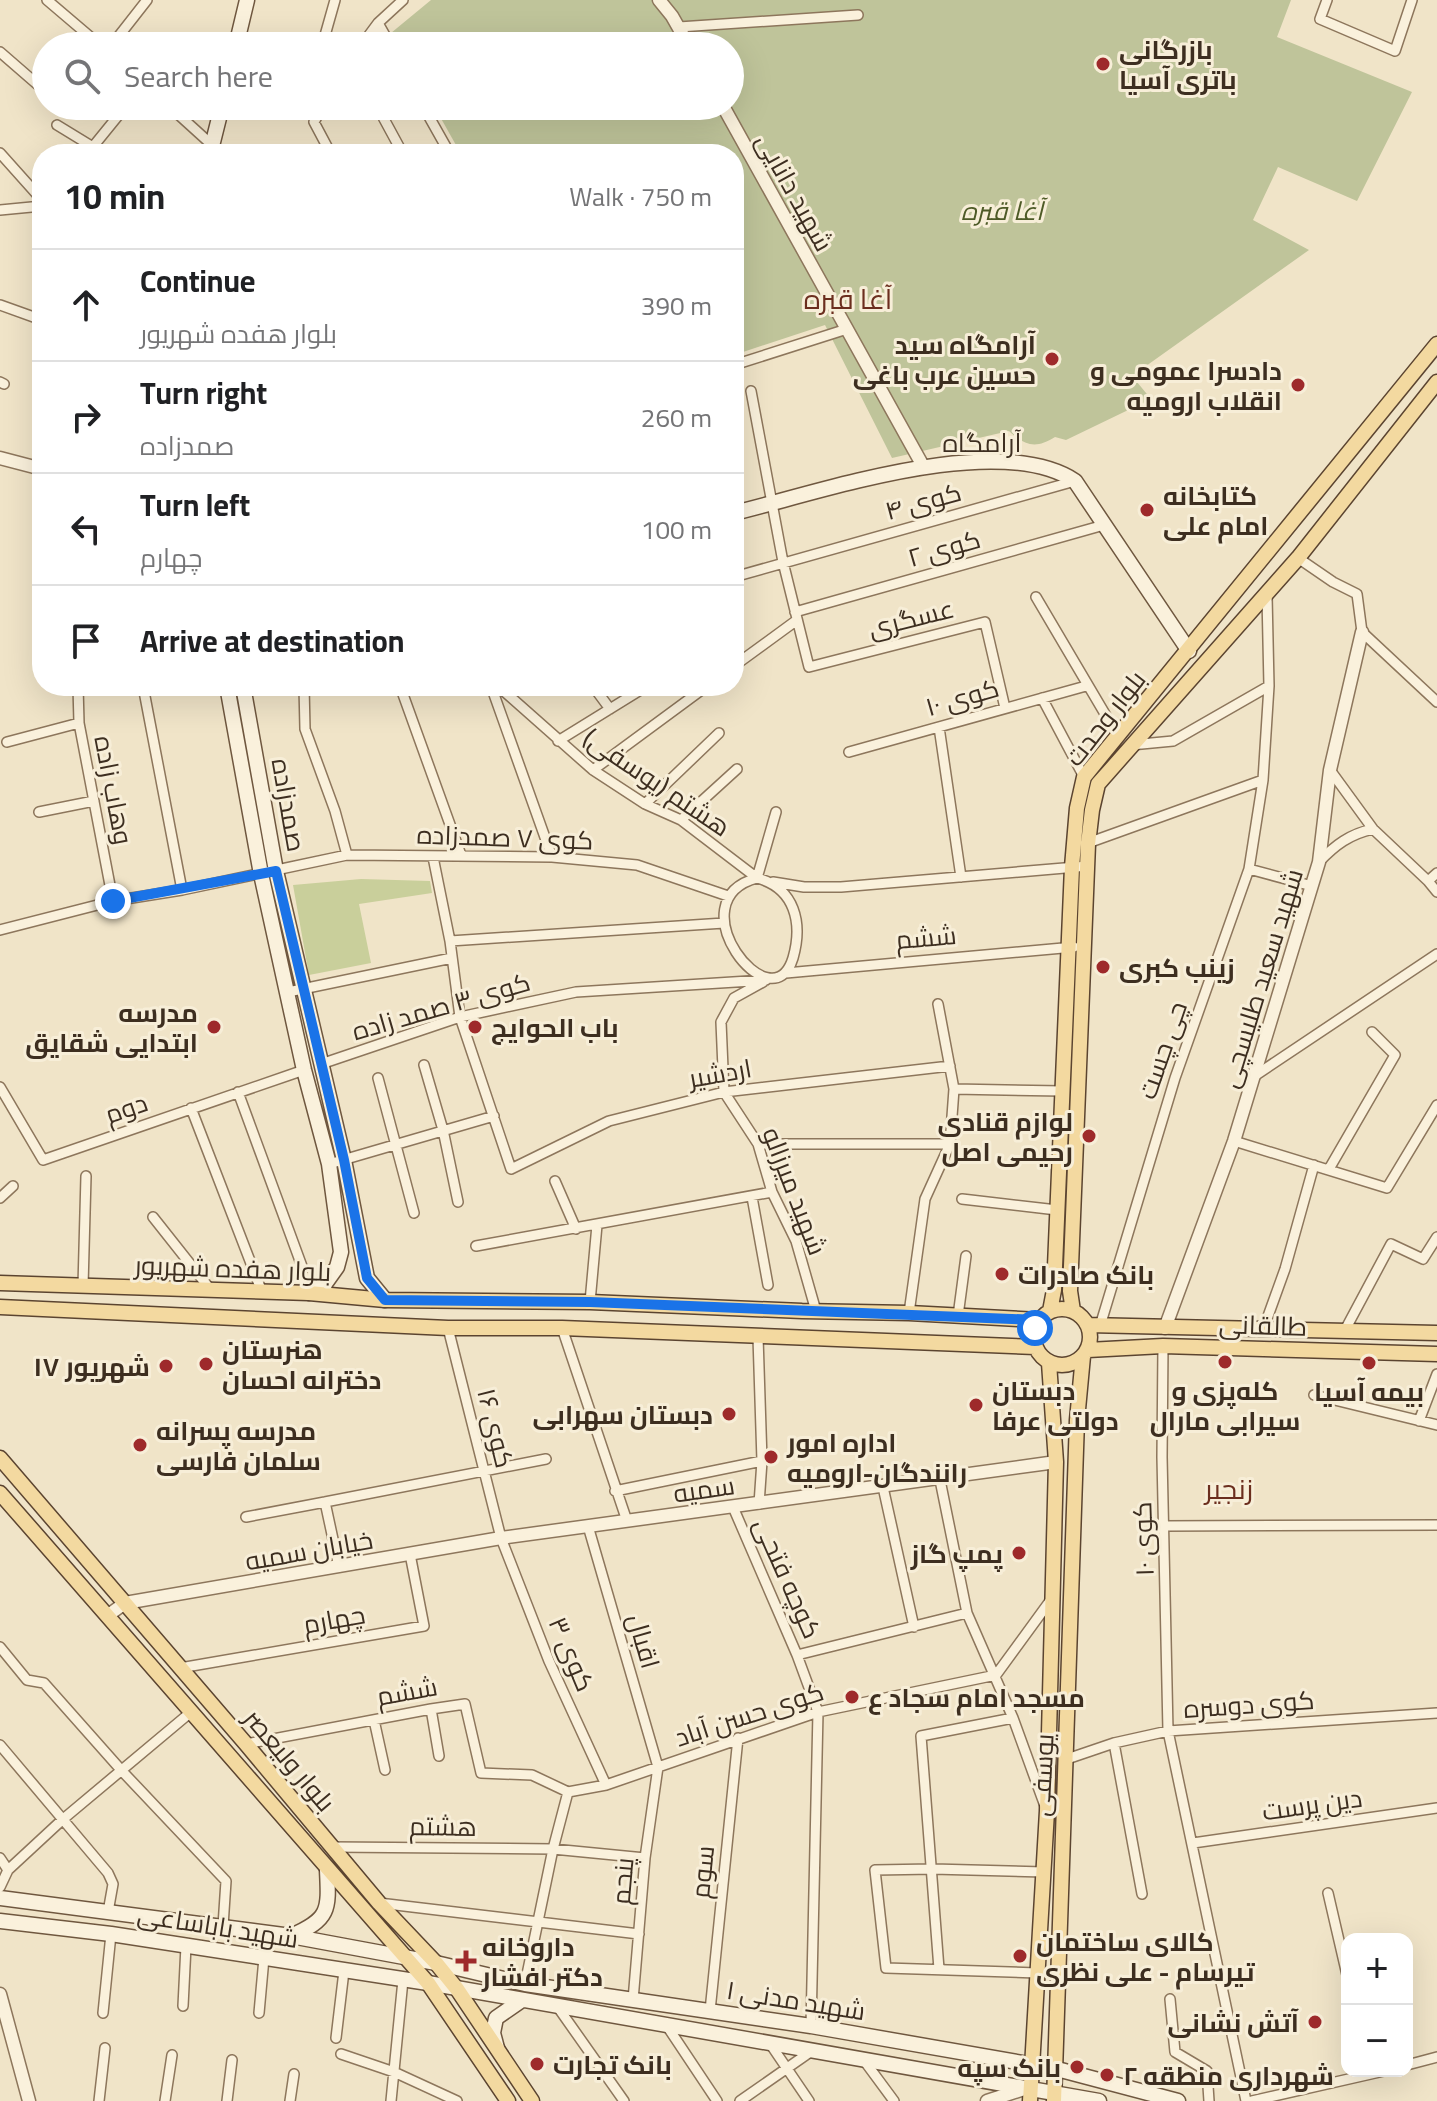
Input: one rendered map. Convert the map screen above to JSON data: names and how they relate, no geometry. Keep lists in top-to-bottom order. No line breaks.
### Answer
{"streets":{"main road":["آرامگاه","بلوار وحدت","صمدزاده","بلوار هفده شهریور","طالقانی","بلوار ولیعصر","یوسفی","شهید باباساعی","شهید مدنی ۱"],"street":["شهید دانایی","کوی ۴","کوی ۲","عسگری","کوی ۱۰","هشتم (یوسفی)","وهاب زاده","کوی ۷ صمدزاده","ششم","شهید سعید طلیسچی","کوی ۳ صمد زاده","چی چست","اردشیر","دوم","شهید میرزالو","کوی ۱۶","سمیه","خیابان سمیه","کوچه فتحی","چهارم","اقبال","کوی ۳","کوی دوسره","کوی حسن آباد","دین پرست","هشتم","سوم","پنجم"]},"crossings":[["شهید دانایی","آرامگاه"],["آرامگاه","کوی ۴"],["کوی ۲","عسگری"],["عسگری","کوی ۱۰"],["کوی ۱۰","طالقانی"],["کوی ۱۰","کوی دوسره"],["کوی ۱۰","دین پرست"],["بلوار وحدت","ششم"],["بلوار وحدت","چی چست"],["بلوار وحدت","بلوار هفده شهریور"],["بلوار وحدت","طالقانی"],["بلوار وحدت","یوسفی"],["هشتم (یوسفی)","کوی ۷ صمدزاده"],["هشتم (یوسفی)","ششم"],["هشتم (یوسفی)","کوی ۳ صمد زاده"],["صمدزاده","کوی ۷ صمدزاده"],["صمدزاده","کوی ۳ صمد زاده"],["صمدزاده","دوم"],["صمدزاده","بلوار هفده شهریور"],["کوی ۷ صمدزاده","ششم"],["کوی ۷ صمدزاده","کوی ۳ صمد زاده"],["ششم","کوی ۳ صمد زاده"],["ششم","کوی حسن آباد"],["ششم","بلوار ولیعصر"],["شهید سعید طلیسچی","طالقانی"],["چی چست","بلوار هفده شهریور"],["چی چست","طالقانی"],["چی چست","یوسفی"],["اردشیر","شهید میرزالو"],["شهید میرزالو","بلوار هفده شهریور"],["بلوار هفده شهریور","طالقانی"],["بلوار هفده شهریور","کوی ۱۶"],["بلوار هفده شهریور","یوسفی"],["طالقانی","یوسفی"],["کوی ۱۶","سمیه"],["کوی ۱۶","خیابان سمیه"],["کوی ۱۶","کوی ۳"],["سمیه","خیابان سمیه"],["سمیه","کوچه فتحی"],["سمیه","اقبال"],["سمیه","کوی ۳"],["سمیه","یوسفی"],["خیابان سمیه","چهارم"],["خیابان سمیه","کوی ۳"],["خیابان سمیه","بلوار ولیعصر"],["کوچه فتحی","کوی حسن آباد"],["چهارم","بلوار ولیعصر"],["اقبال","کوی حسن آباد"],["اقبال","پنجم"],["کوی ۳","کوی حسن آباد"],["کوی دوسره","یوسفی"],["کوی حسن آباد","سوم"],["کوی حسن آباد","پنجم"],["بلوار ولیعصر","هشتم"],["بلوار ولیعصر","شهید باباساعی"],["بلوار ولیعصر","شهید مدنی ۱"],["یوسفی","شهید مدنی ۱"],["هشتم","پنجم"],["سوم","شهید مدنی ۱"],["پنجم","شهید مدنی ۱"],["شهید باباساعی","شهید مدنی ۱"]],"districts":["آغا قبره","زنجیر"],"parks":["آغا قبره"],"places":{"other":["بازرگانی باتری آسیا","آرامگاه سید حسین عرب باغی","دادسرا عمومی و انقلاب ارومیه","کتابخانه امام علی","زینب کبری","مدرسه ابتدایی شقایق","باب الحوایج","لوازم قنادی رحیمی اصل","بانک صادرات","کله‌پزی و سیرابی مارال","بیمه آسیا","هنرستان دخترانه احسان","۱۷ شهریور","دبستان دولتی عرفا","دبستان سهرابی","مدرسه پسرانه سلمان فارسی","اداره امور رانندگان-ارومیه","پمپ گاز","مسجد امام سجاد ع","کالای ساختمان تیرسام - علی نظری","آتش نشانی","بانک تجارت","بانک سپه","شهرداری منطقه ۲"],"health":["داروخانه دکتر افشار"]},"page":{"search":"Search here","heading":["10 min","Walk · 750 m"],"list":[["Continue","بلوار هفده شهریور","390 m"],["Turn right","صمدزاده","260 m"],["Turn left","چهارم","100 m"],"Arrive at destination"],"map_buttons":["+","−"]}}
